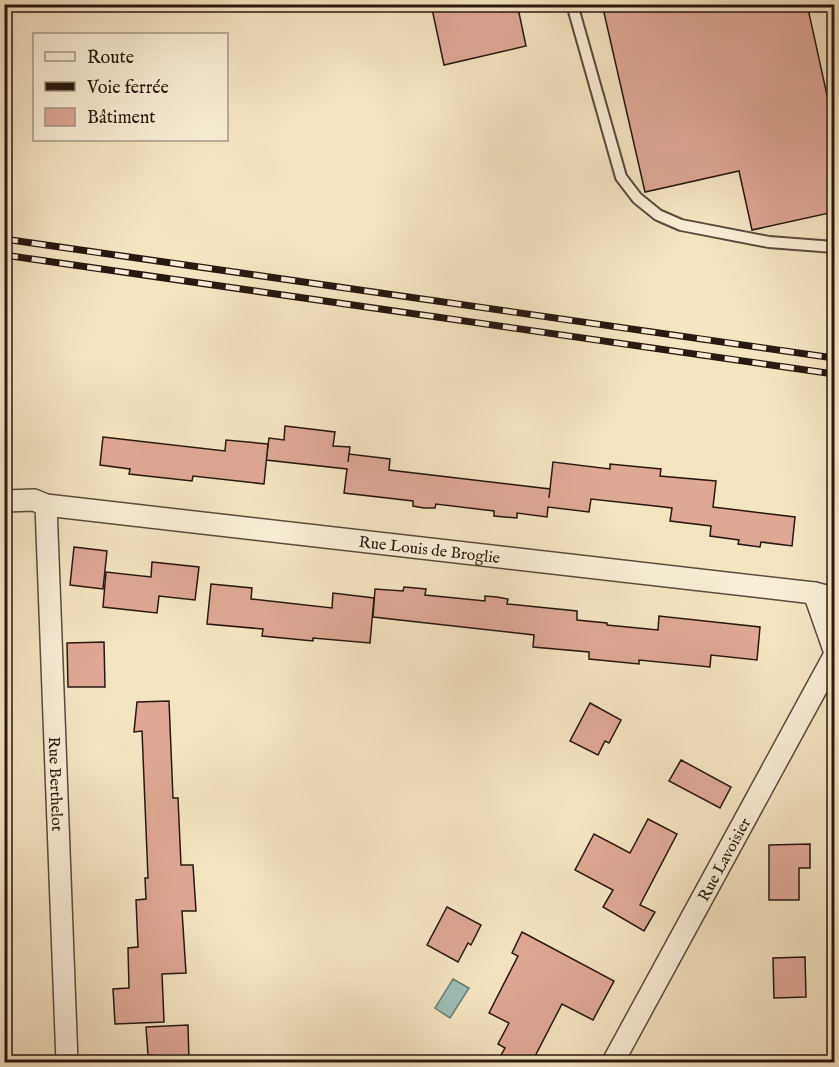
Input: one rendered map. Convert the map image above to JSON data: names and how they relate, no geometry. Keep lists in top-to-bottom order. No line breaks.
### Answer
{"streets":{"street":["Rue Louis de Broglie","Rue Berthelot","Rue Lavoisier"]},"crossings":[["Rue Louis de Broglie","Rue Berthelot"]],"legend":["Route","Voie ferrée","Bâtiment"]}
